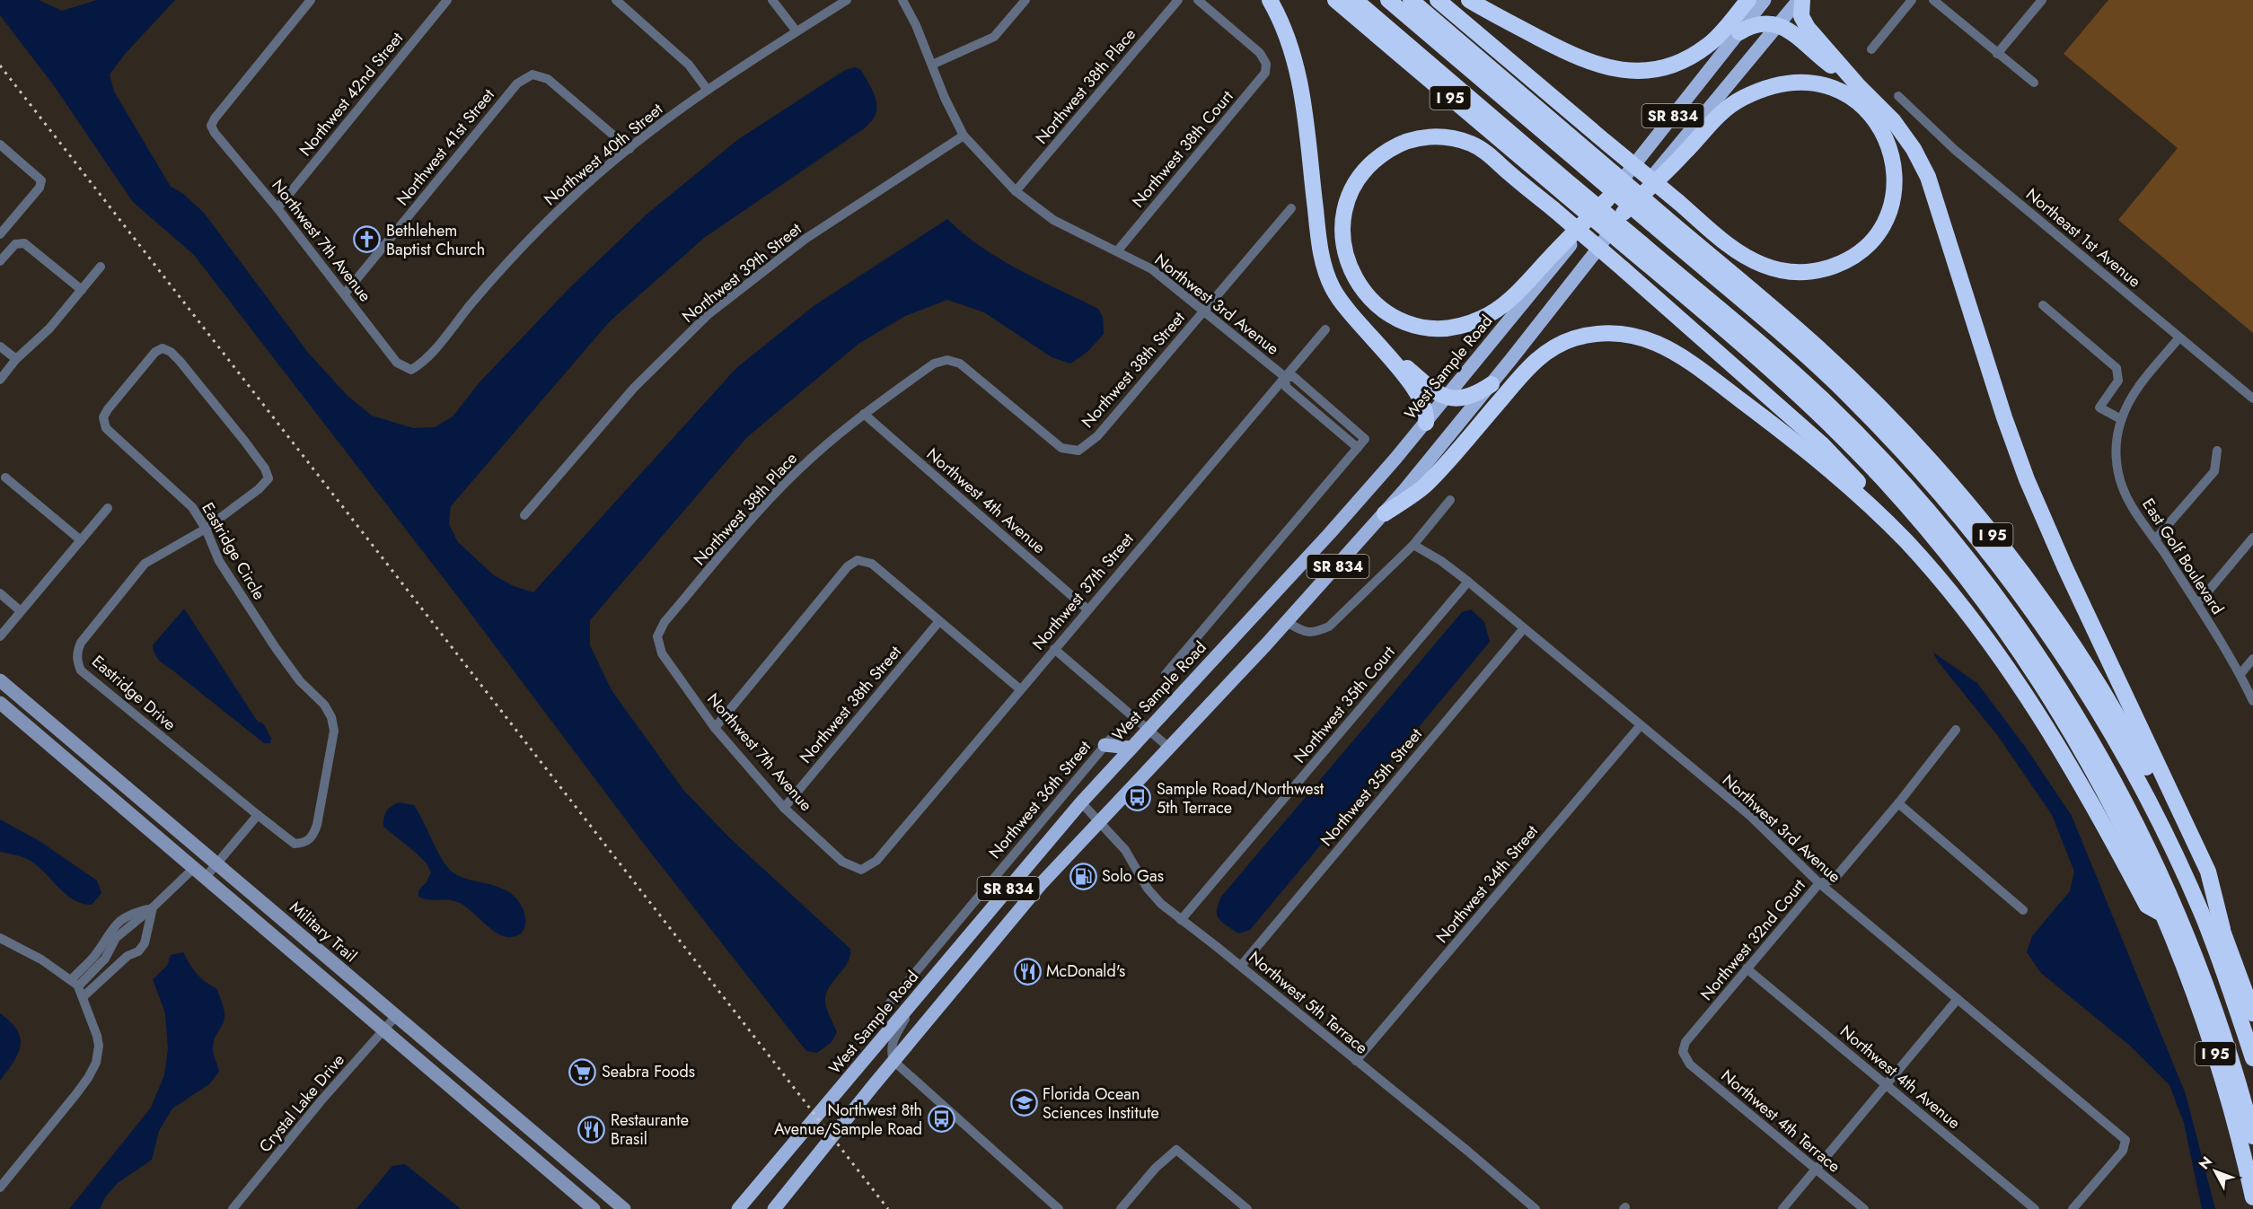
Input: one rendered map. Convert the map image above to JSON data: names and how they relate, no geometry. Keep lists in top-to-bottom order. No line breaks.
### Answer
{"streets":{"highway":["I 95"],"main road":["SR 834","West Sample Road"],"street":["Northwest 38th Place","Northwest 42nd Street","Northwest 41st Street","Northwest 38th Court","Northwest 40th Street","Northeast 1st Avenue","Northwest 7th Avenue","Northwest 39th Street","Northwest 3rd Avenue","Northwest 38th Street","Northwest 4th Avenue","Eastridge Circle","East Golf Boulevard","Northwest 37th Street","Eastridge Drive","Northwest 35th Court","Northwest 35th Street","Northwest 36th Street","Northwest 34th Street","Military Trail","Northwest 32nd Court","Northwest 5th Terrace","Crystal Lake Drive","Northwest 4th Terrace"]},"crossings":[["Northwest 38th Place","Northwest 7th Avenue"],["Northwest 38th Place","Northwest 3rd Avenue"],["Northwest 38th Place","Northwest 38th Street"],["Northwest 38th Place","Northwest 4th Avenue"],["Northwest 42nd Street","Northwest 7th Avenue"],["SR 834","West Sample Road"],["SR 834","Northwest 5th Terrace"],["Northwest 41st Street","Northwest 40th Street"],["Northwest 41st Street","Northwest 7th Avenue"],["Northwest 38th Court","Northwest 3rd Avenue"],["Northwest 40th Street","Northwest 7th Avenue"],["Northeast 1st Avenue","East Golf Boulevard"],["Northwest 7th Avenue","Northwest 38th Street"],["Northwest 7th Avenue","Northwest 37th Street"],["Northwest 39th Street","Northwest 3rd Avenue"],["Northwest 3rd Avenue","Northwest 38th Street"],["Northwest 3rd Avenue","Northwest 37th Street"],["Northwest 3rd Avenue","Northwest 35th Court"],["Northwest 3rd Avenue","Northwest 35th Street"],["Northwest 3rd Avenue","Northwest 34th Street"],["Northwest 3rd Avenue","Northwest 32nd Court"],["West Sample Road","Northwest 5th Terrace"],["Northwest 4th Avenue","Northwest 37th Street"],["Northwest 4th Avenue","Northwest 32nd Court"],["Eastridge Circle","Eastridge Drive"],["Northwest 35th Court","Northwest 5th Terrace"],["Northwest 35th Street","Northwest 5th Terrace"],["Northwest 34th Street","Northwest 5th Terrace"],["Military Trail","Crystal Lake Drive"],["Northwest 32nd Court","Northwest 4th Terrace"]],"places":{"church":["Bethlehem Baptist Church"],"bus stop":["Sample Road/Northwest 5th Terrace","Northwest 8th Avenue/Sample Road"],"fuel station":["Solo Gas"],"restaurant":["McDonald's","Restaurante Brasil"],"supermarket":["Seabra Foods"],"school or university":["Florida Ocean Sciences Institute"]},"north":"top left"}
